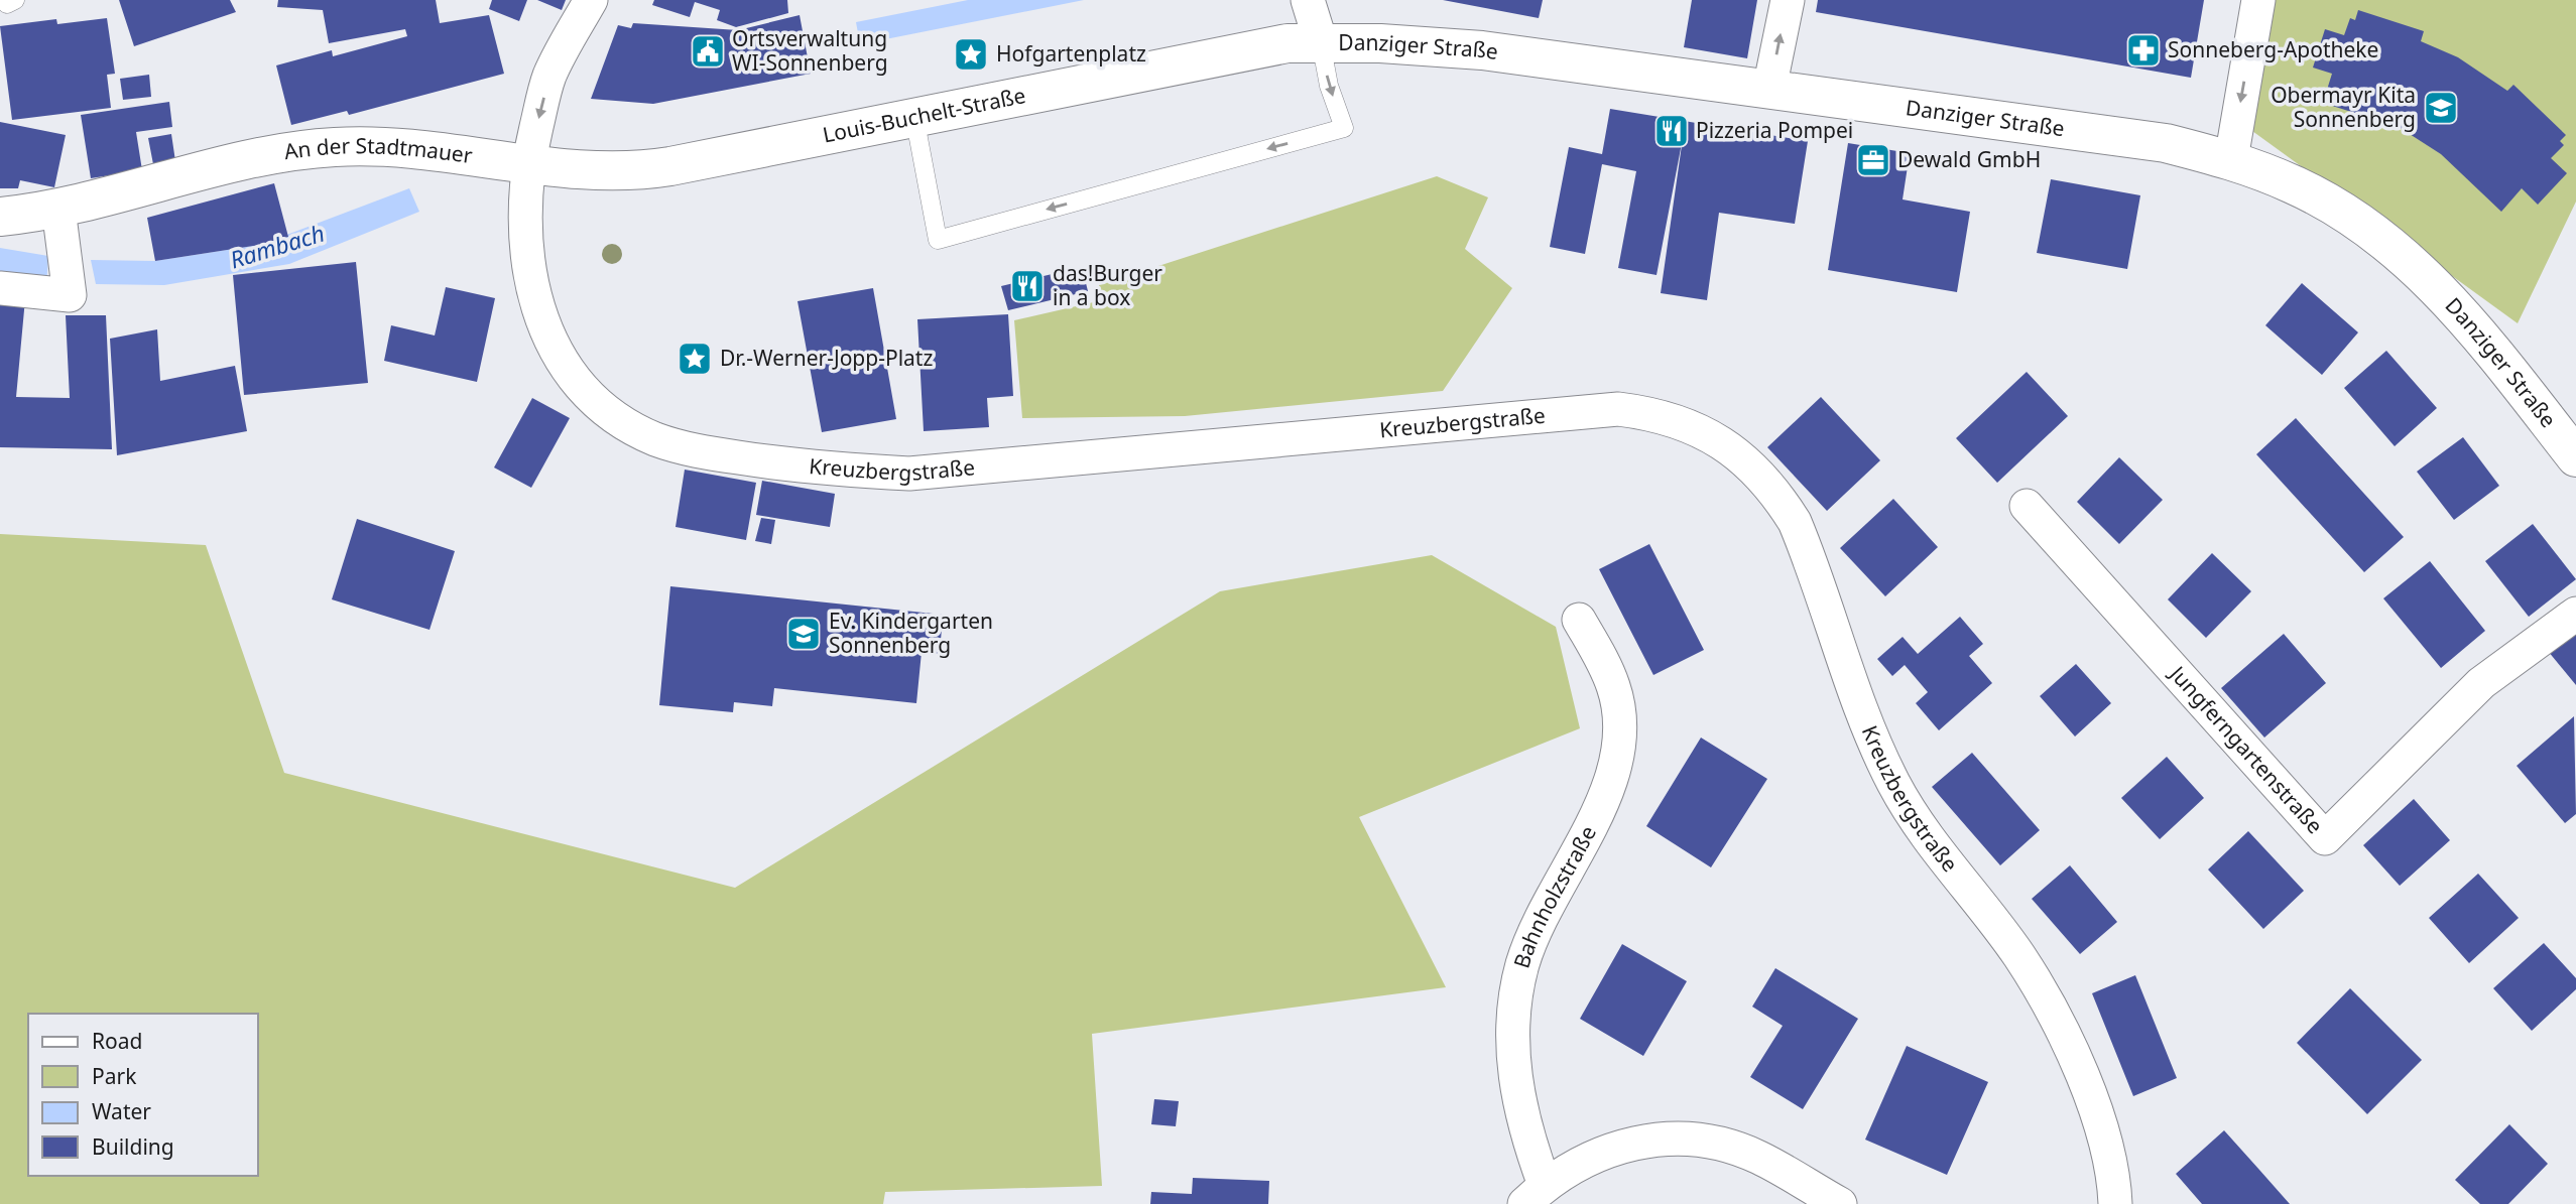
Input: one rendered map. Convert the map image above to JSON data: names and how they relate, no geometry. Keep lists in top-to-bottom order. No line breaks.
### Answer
{"streets":{"main road":["Danziger Straße","Louis-Buchelt-Straße","An der Stadtmauer"],"street":["Kreuzbergstraße","Jungferngartenstraße","Bahnholzstraße"]},"crossings":[["Danziger Straße","Louis-Buchelt-Straße"],["Louis-Buchelt-Straße","An der Stadtmauer"],["Louis-Buchelt-Straße","Kreuzbergstraße"],["An der Stadtmauer","Kreuzbergstraße"]],"water":["Rambach"],"places":{"pharmacy":["Sonneberg-Apotheke"],"public building":["Ortsverwaltung WI-Sonnenberg"],"place":["Hofgartenplatz","Dr.-Werner-Jopp-Platz"],"school or university":["Obermayr Kita Sonnenberg","Ev. Kindergarten Sonnenberg"],"restaurant":["Pizzeria Pompei","das!Burger in a box"],"office":["Dewald GmbH"]},"legend":["Road","Park","Water","Building"]}
